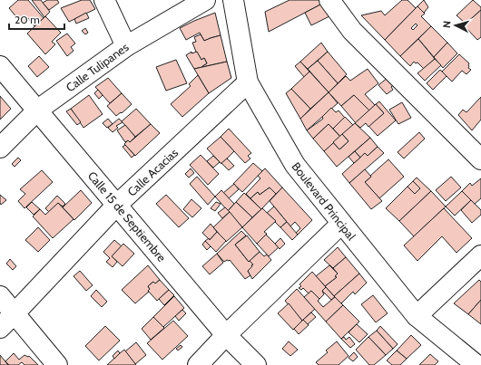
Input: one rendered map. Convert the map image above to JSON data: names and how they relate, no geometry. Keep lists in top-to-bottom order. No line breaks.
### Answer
{"streets":{"street":["Calle Tulipanes","Calle Acacias","Boulevard Principal","Calle 15 de Septiembre"]},"crossings":[["Calle Tulipanes","Calle 15 de Septiembre"],["Calle Acacias","Boulevard Principal"],["Calle Acacias","Calle 15 de Septiembre"]],"scale_bar":"20 m","north":"left"}
